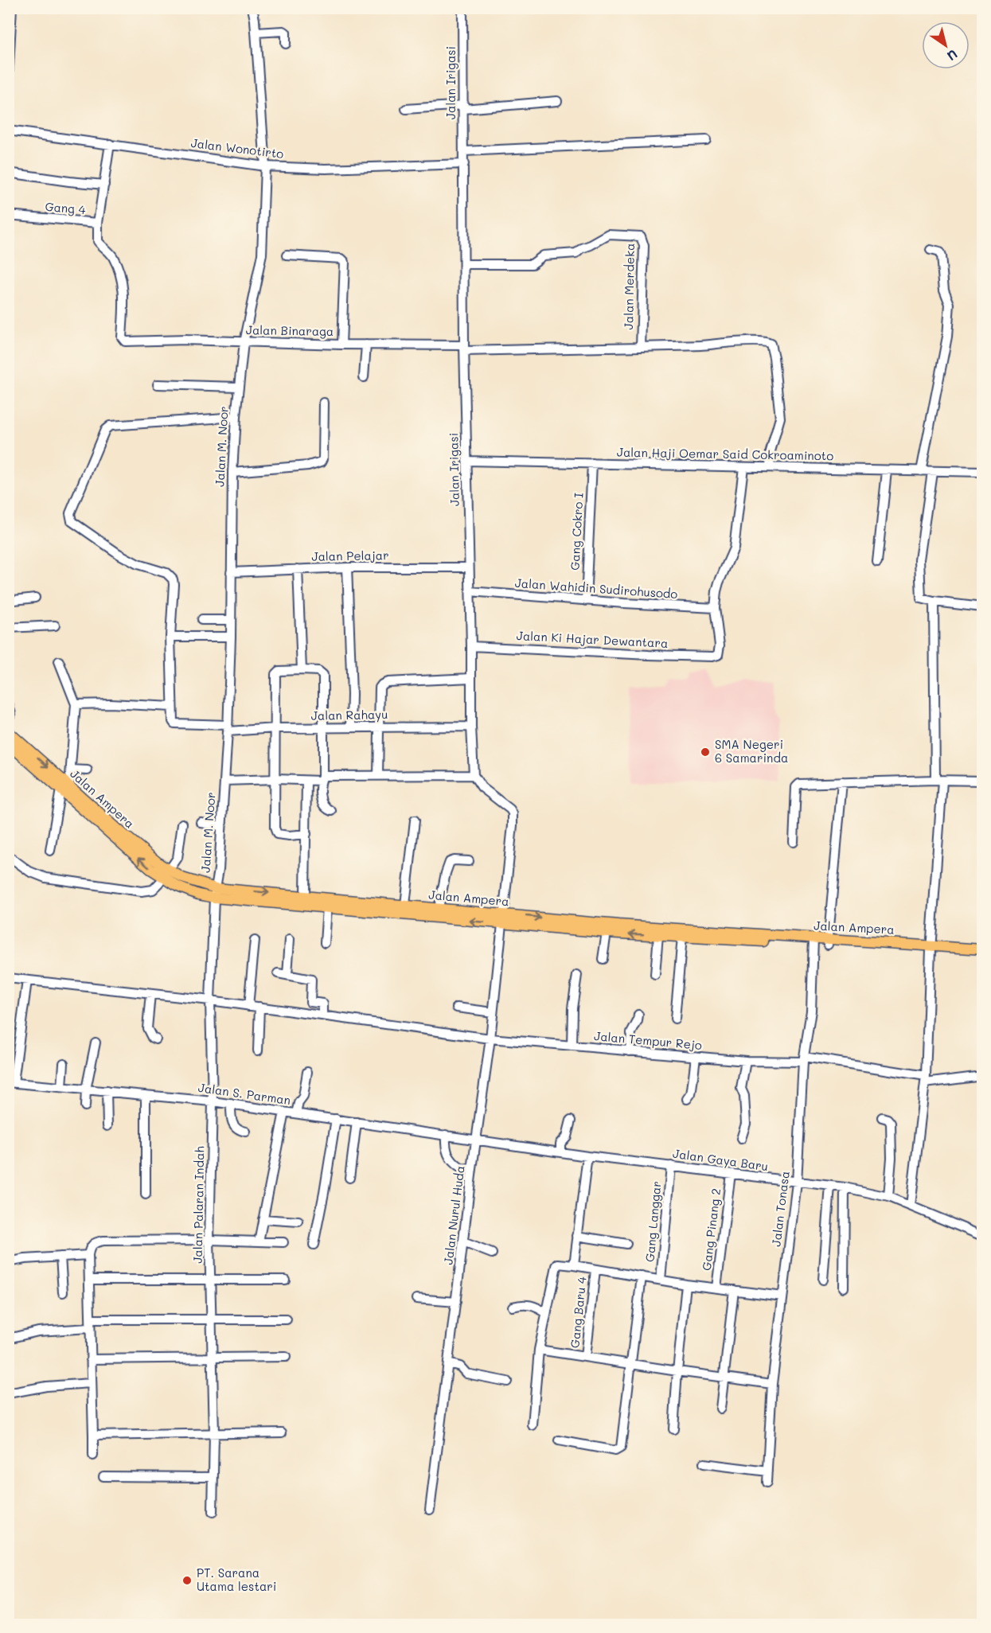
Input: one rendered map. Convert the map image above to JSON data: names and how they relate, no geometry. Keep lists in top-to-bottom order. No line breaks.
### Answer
{"streets":{"main road":["Jalan Ampera"],"street":["Jalan Irigasi","Jalan Wonotirto","Gang 4","Jalan Merdeka","Jalan Binaraga","Jalan M. Noor","Jalan Haji Oemar Said Cokroaminoto","Gang Cokro I","Jalan Pelajar","Jalan Wahidin Sudirohusodo","Jalan Ki Hajar Dewantara","Jalan Rahayu","Jalan Tempur Rejo","Jalan S. Parman","Jalan Gaya Baru","Jalan Palaran Indah","Jalan Tonasa","Jalan Nurul Huda","Gang Langgar","Gang Pinang 2","Gang Baru 4"]},"crossings":[["Jalan Irigasi","Jalan Wonotirto"],["Jalan Irigasi","Jalan Merdeka"],["Jalan Irigasi","Jalan Binaraga"],["Jalan Irigasi","Jalan Haji Oemar Said Cokroaminoto"],["Jalan Irigasi","Jalan Pelajar"],["Jalan Irigasi","Jalan Wahidin Sudirohusodo"],["Jalan Irigasi","Jalan Ki Hajar Dewantara"],["Jalan Irigasi","Jalan Rahayu"],["Jalan Wonotirto","Gang 4"],["Jalan Wonotirto","Jalan M. Noor"],["Gang 4","Jalan Binaraga"],["Jalan Merdeka","Jalan Binaraga"],["Jalan Binaraga","Jalan M. Noor"],["Jalan M. Noor","Jalan Pelajar"],["Jalan M. Noor","Jalan Rahayu"],["Jalan M. Noor","Jalan Ampera"],["Jalan M. Noor","Jalan Palaran Indah"],["Jalan Haji Oemar Said Cokroaminoto","Gang Cokro I"],["Gang Cokro I","Jalan Wahidin Sudirohusodo"],["Jalan Wahidin Sudirohusodo","Jalan Ki Hajar Dewantara"],["Jalan Ampera","Jalan Palaran Indah"],["Jalan Ampera","Jalan Tonasa"],["Jalan Ampera","Jalan Nurul Huda"],["Jalan Tempur Rejo","Jalan Palaran Indah"],["Jalan Tempur Rejo","Jalan Tonasa"],["Jalan Tempur Rejo","Jalan Nurul Huda"],["Jalan S. Parman","Jalan Gaya Baru"],["Jalan S. Parman","Jalan Palaran Indah"],["Jalan S. Parman","Jalan Nurul Huda"],["Jalan Gaya Baru","Jalan Tonasa"],["Jalan Gaya Baru","Jalan Nurul Huda"],["Jalan Gaya Baru","Gang Langgar"],["Jalan Gaya Baru","Gang Pinang 2"]],"places":["SMA Negeri 6 Samarinda","PT. Sarana Utama lestari"],"north":"bottom right"}
